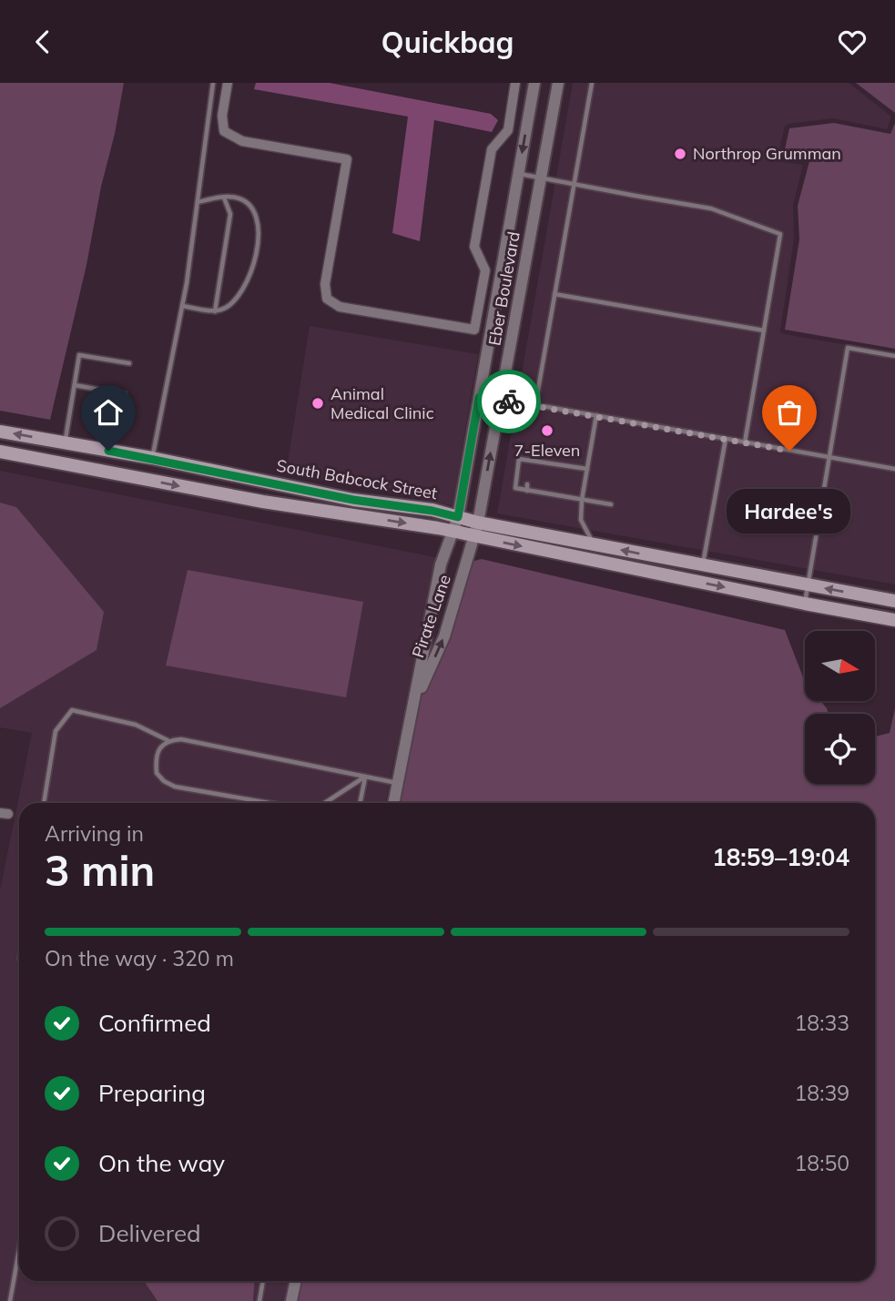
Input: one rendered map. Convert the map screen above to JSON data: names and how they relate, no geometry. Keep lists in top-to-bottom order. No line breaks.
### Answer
{"streets":{"main road":["South Babcock Street"],"street":["Eber Boulevard","Pirate Lane"]},"crossings":[["Eber Boulevard","South Babcock Street"],["Eber Boulevard","Pirate Lane"]],"places":["Northrop Grumman","Animal Medical Clinic","7-Eleven","Hardee's"],"north":"right","page":{"header":"Quickbag","bubble":"Hardee's","heading":["3 min","Arriving in","18:59–19:04"],"bar":"On the way · 320 m","list":[["Confirmed","18:33"],["Preparing","18:39"],["On the way","18:50"],"Delivered"]}}
